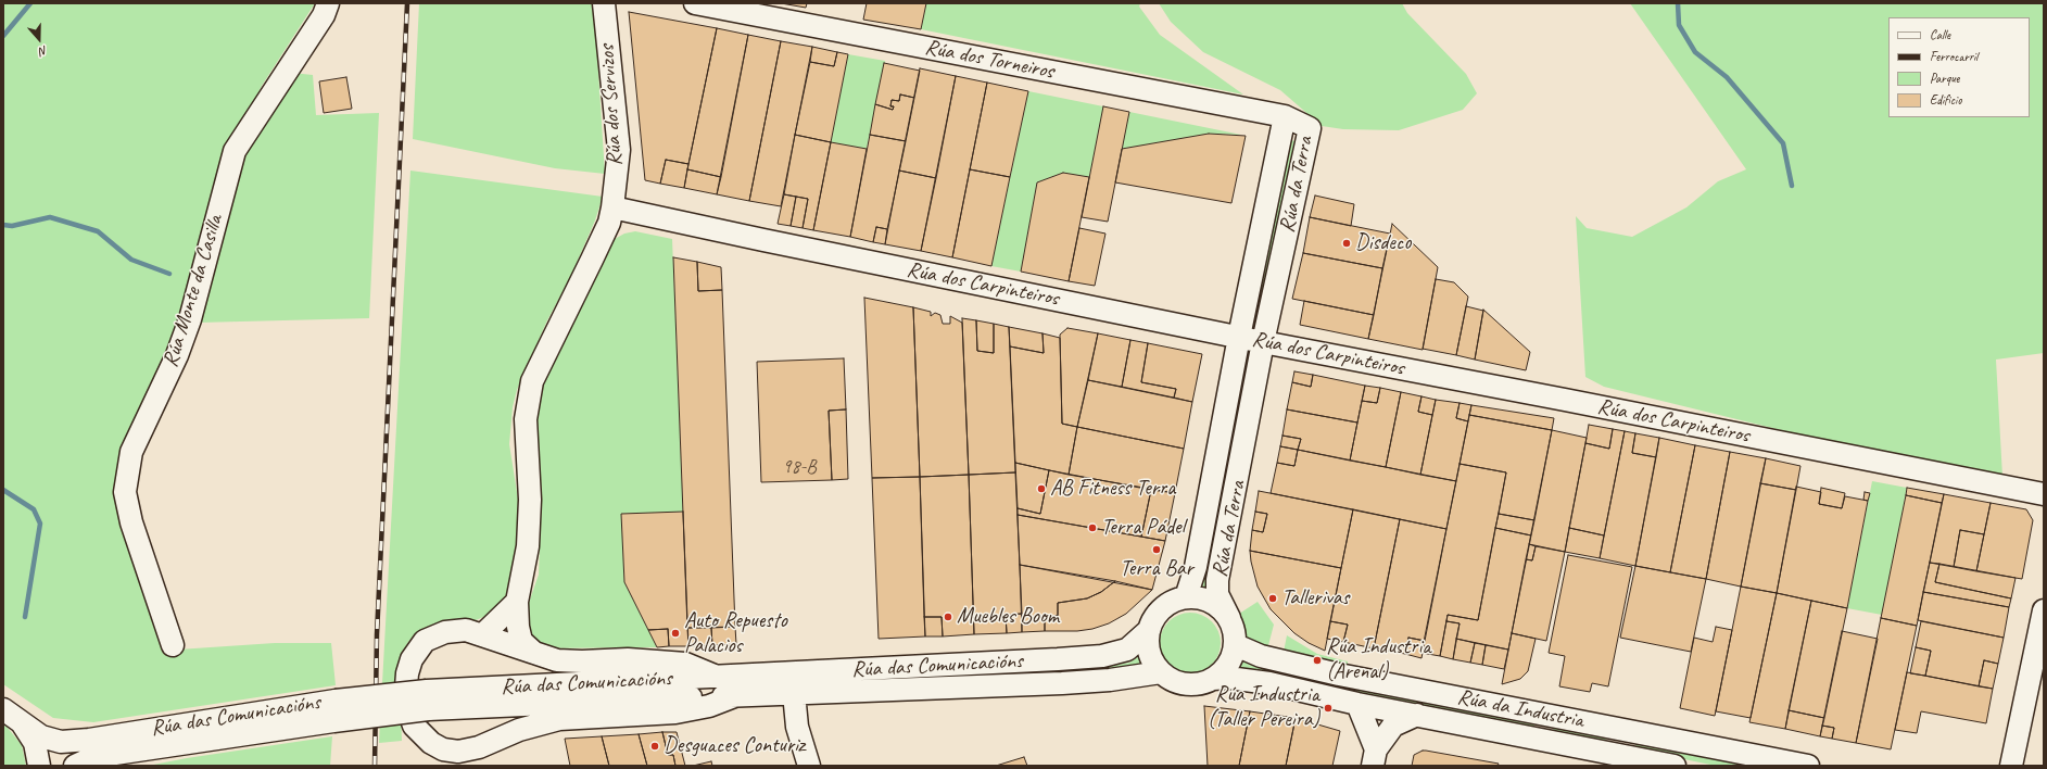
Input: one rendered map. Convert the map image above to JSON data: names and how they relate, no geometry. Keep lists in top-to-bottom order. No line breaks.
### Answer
{"streets":{"street":["Rúa dos Torneiros","Rúa dos Servizos","Rúa da Terra","Rúa dos Carpinteiros","Rúa Monte da Casilla","Rúa das Comunicacións","Rúa da Industria"]},"crossings":[["Rúa dos Torneiros","Rúa da Terra"],["Rúa dos Servizos","Rúa dos Carpinteiros"],["Rúa da Terra","Rúa dos Carpinteiros"],["Rúa da Terra","Rúa das Comunicacións"],["Rúa da Terra","Rúa da Industria"],["Rúa das Comunicacións","Rúa da Industria"]],"places":["Disdeco","AB Fitness Terra","Terra Pádel","Terra Bar","Tallerivas","Muebles Boom","Auto Repuesto Palacios","Rúa Industria (Arenal)","Rúa Industria (Taller Pereira)","Desguaces Conturiz"],"house_numbers":["98-B"],"legend":["Calle","Ferrocarril","Parque","Edificio"],"north":"bottom"}
